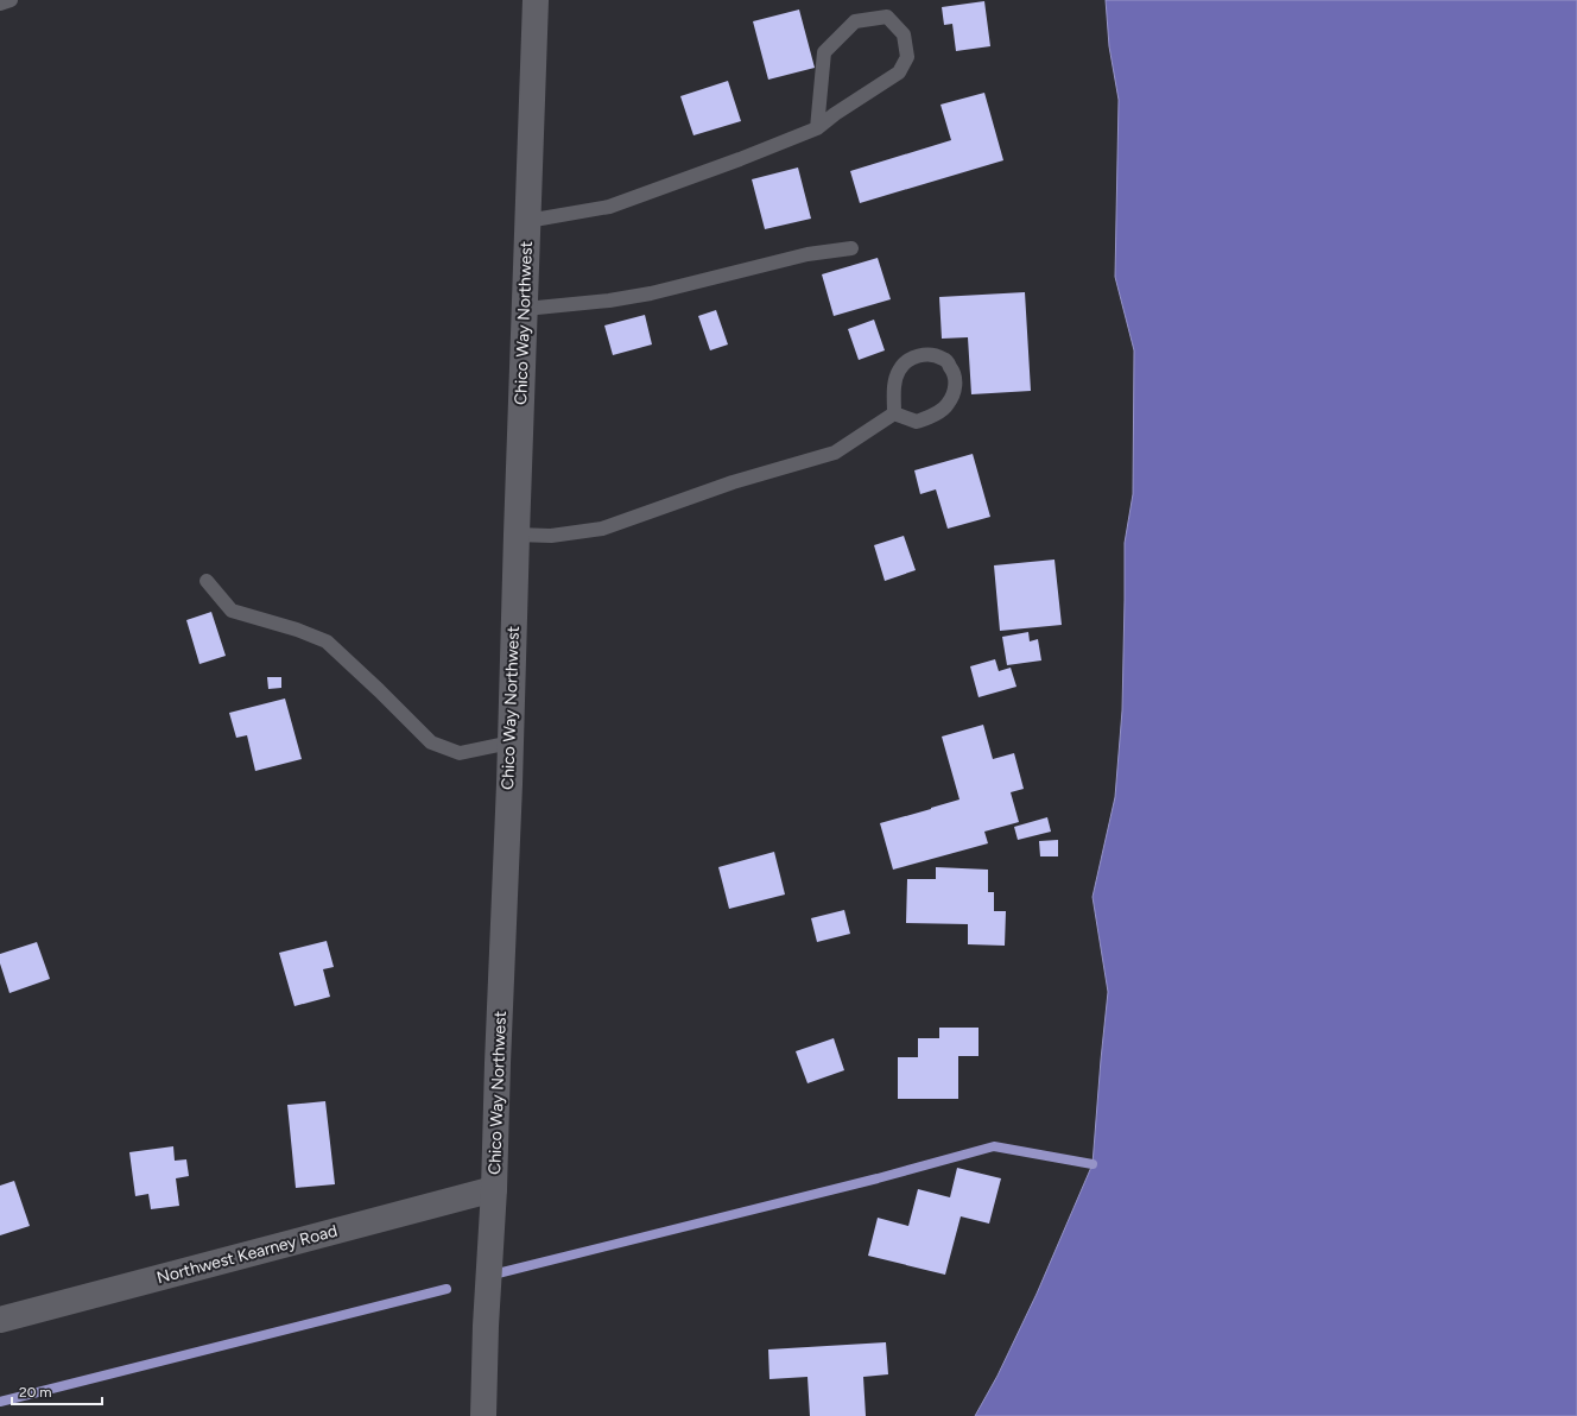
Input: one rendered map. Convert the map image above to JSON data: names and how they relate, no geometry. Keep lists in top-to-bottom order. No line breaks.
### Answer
{"streets":{"main road":["Chico Way Northwest","Northwest Kearney Road"]},"crossings":[["Chico Way Northwest","Northwest Kearney Road"]],"scale_bar":"20 m"}
